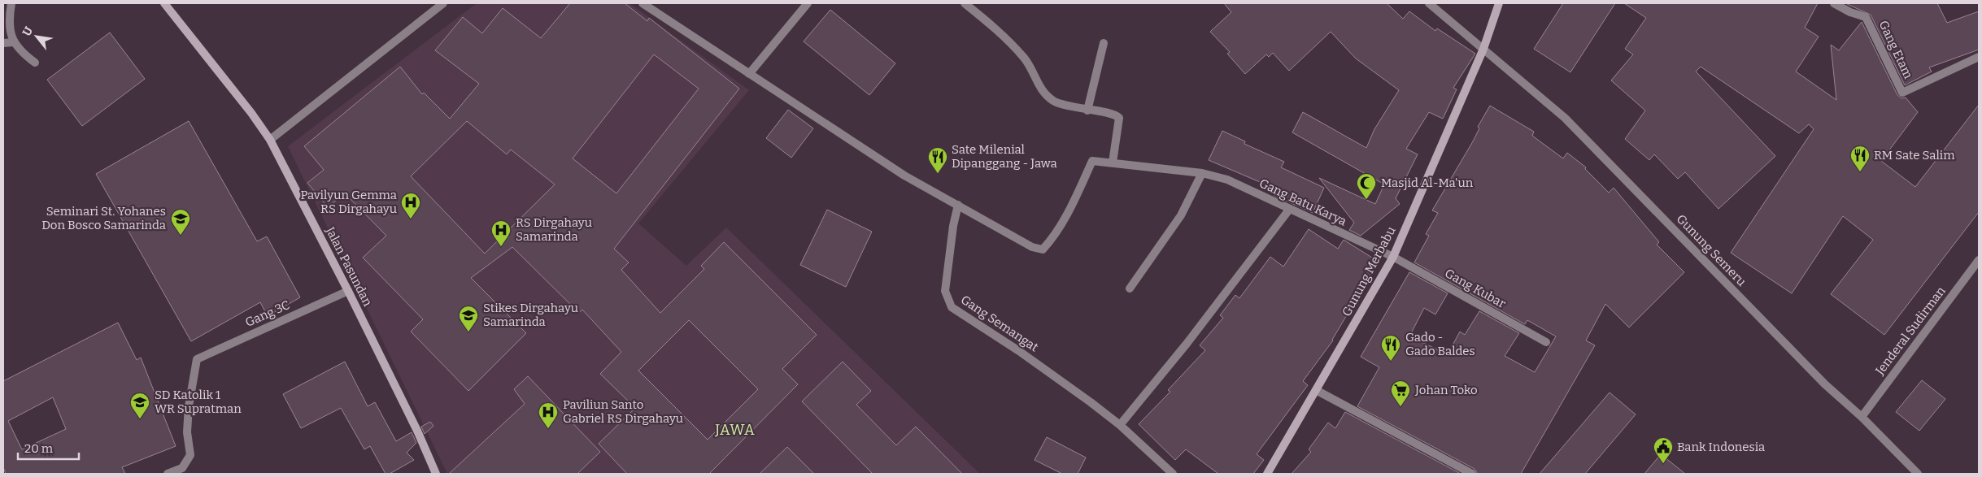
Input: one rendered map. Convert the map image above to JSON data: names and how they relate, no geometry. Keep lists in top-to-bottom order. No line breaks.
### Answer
{"streets":{"street":["Gang Etam","Gang Batu Karya","Gunung Semeru","Jalan Pasundan","Gunung Merbabu","Gang Kubar","Gang 3C","Gang Semangat","Jenderal Sudirman"]},"crossings":[["Gang Batu Karya","Gunung Merbabu"],["Gang Batu Karya","Gang Kubar"],["Gang Batu Karya","Gang Semangat"],["Gunung Semeru","Gunung Merbabu"],["Gunung Semeru","Jenderal Sudirman"],["Jalan Pasundan","Gang 3C"],["Gunung Merbabu","Gang Kubar"]],"districts":["JAWA"],"places":{"restaurant":["RM Sate Salim","Sate Milenial Dipanggang - Jawa","Gado - Gado Baldes"],"mosque":["Masjid Al-Ma'un"],"hospital":["Pavilyun Gemma RS Dirgahayu","RS Dirgahayu Samarinda","Paviliun Santo Gabriel RS Dirgahayu"],"school or university":["Seminari St. Yohanes Don Bosco Samarinda","Stikes Dirgahayu Samarinda","SD Katolik 1 WR Supratman"],"supermarket":["Johan Toko"],"public building":["Bank Indonesia"]},"scale_bar":"20 m","north":"top left"}
